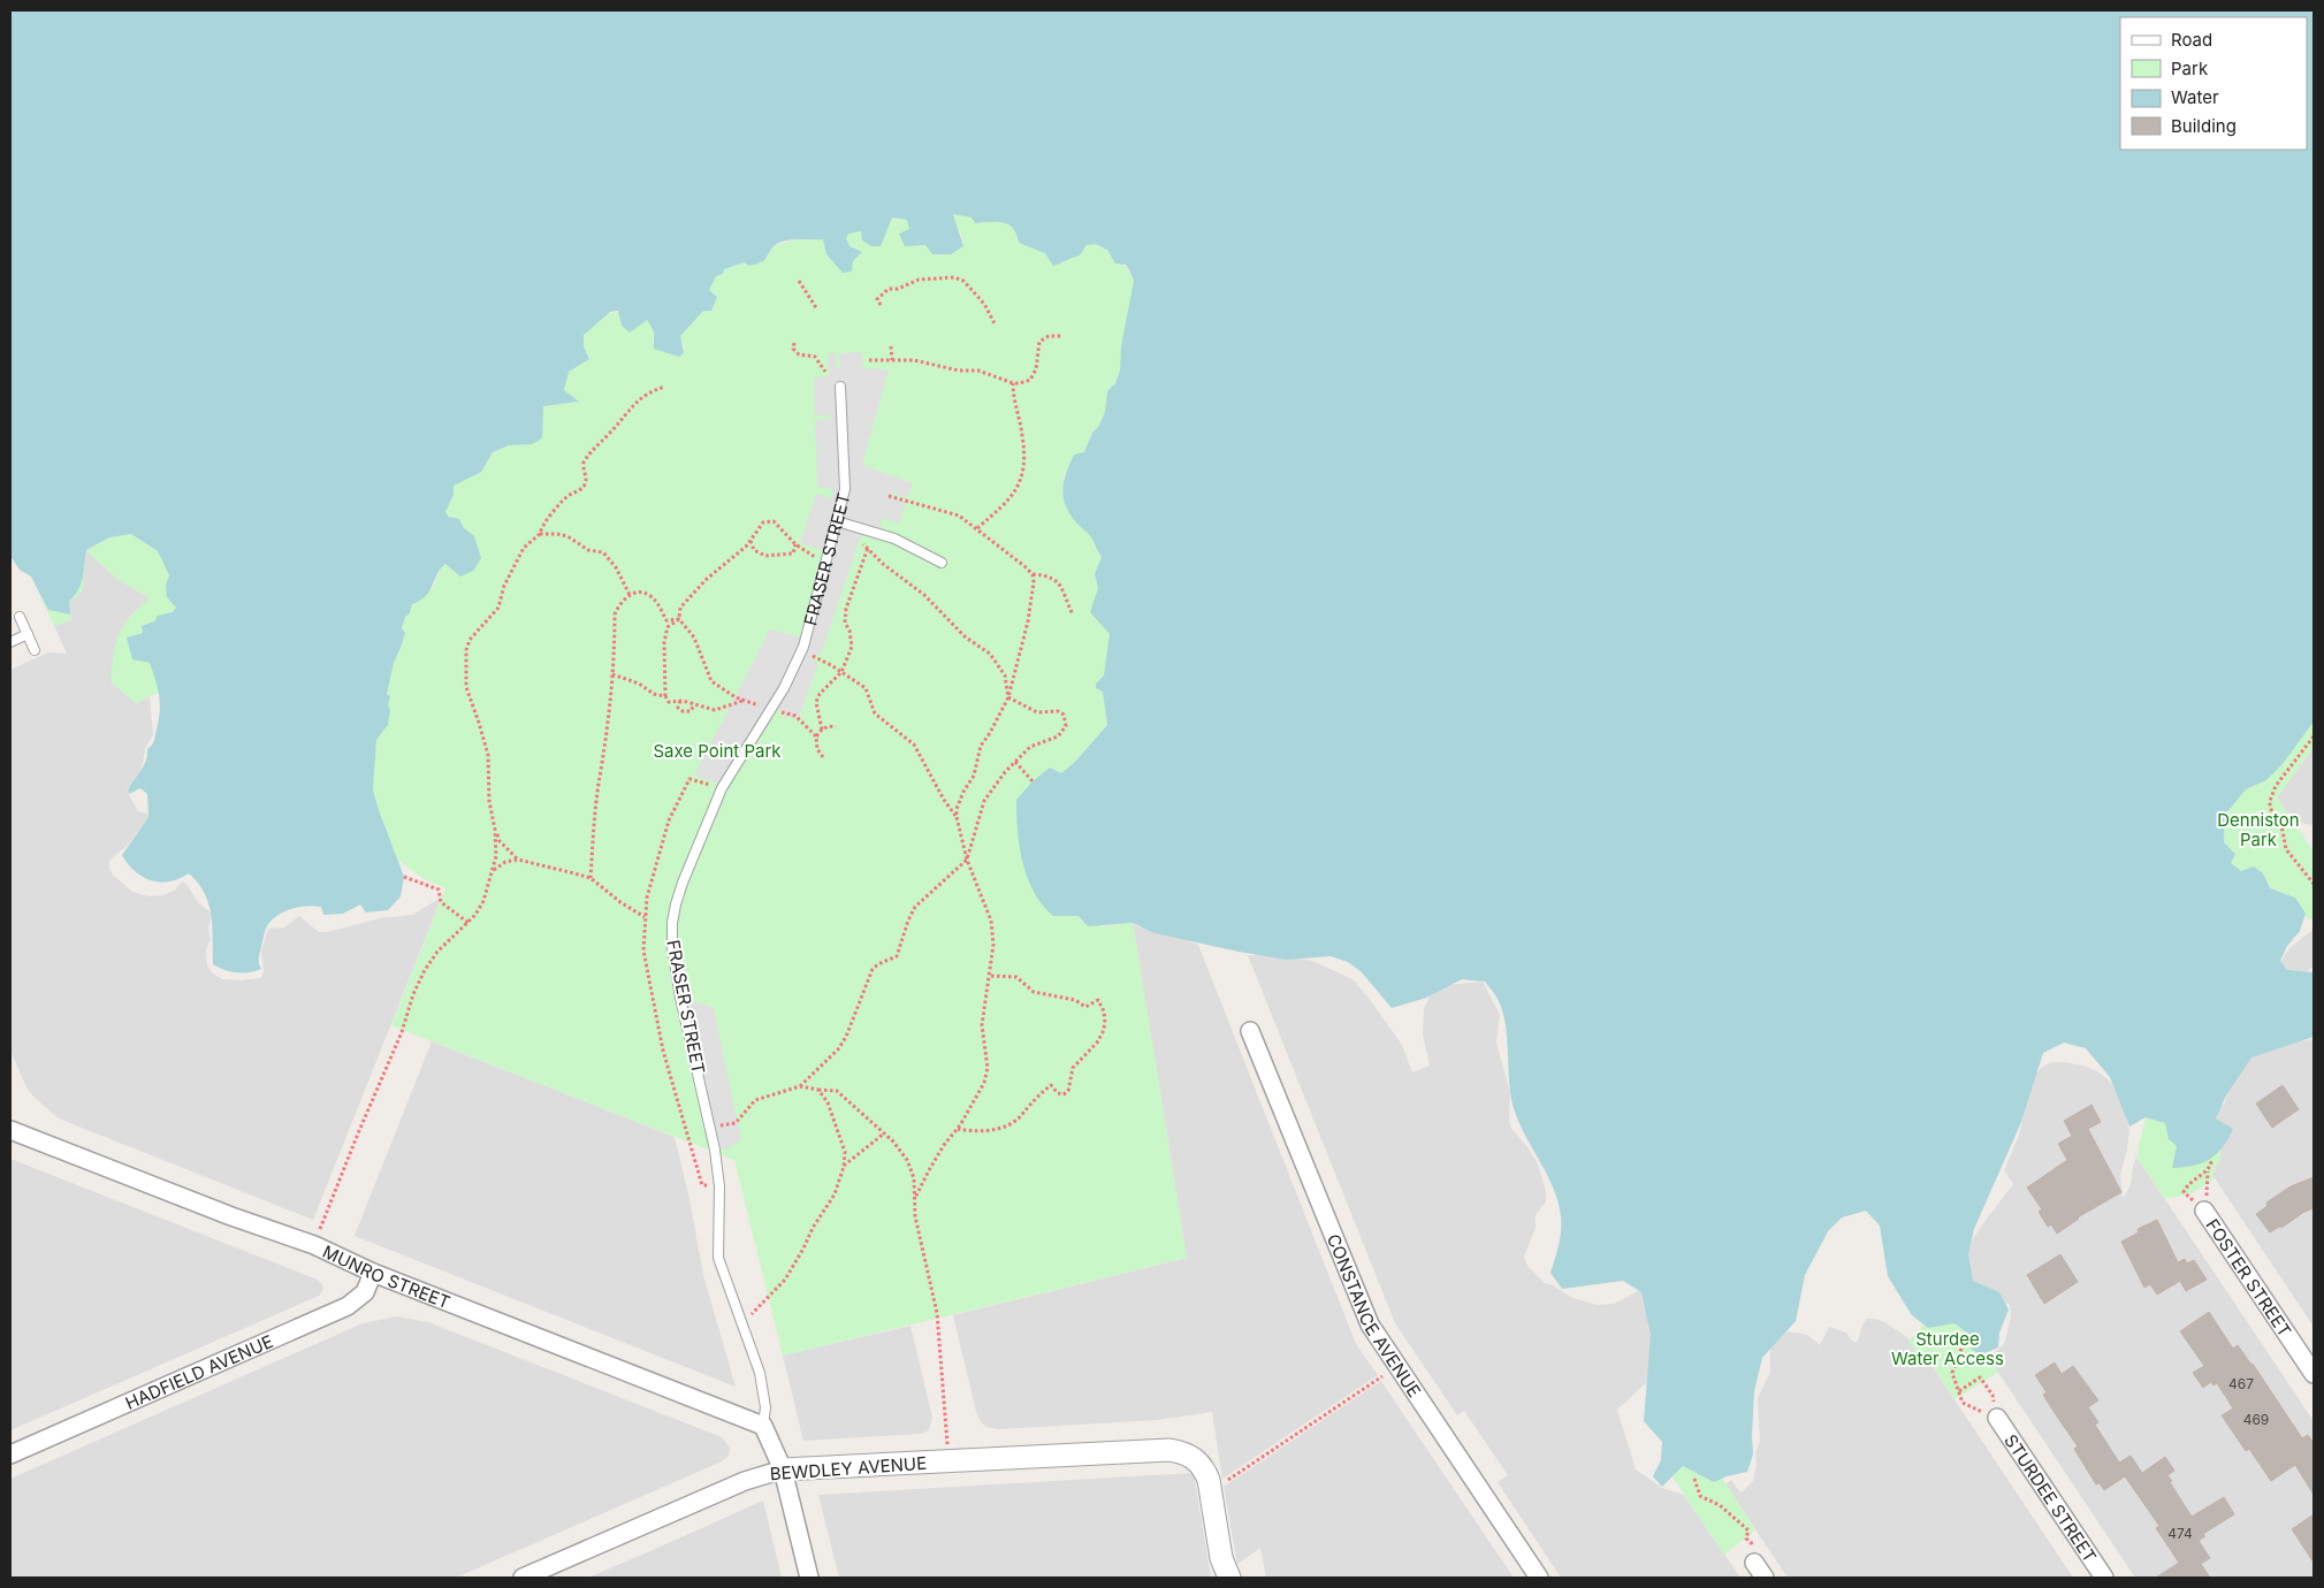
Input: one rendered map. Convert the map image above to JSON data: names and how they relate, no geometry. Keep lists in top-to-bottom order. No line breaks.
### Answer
{"streets":{"street":["FRASER STREET","MUNRO STREET","FOSTER STREET","CONSTANCE AVENUE","HADFIELD AVENUE","BEWDLEY AVENUE","STURDEE STREET"]},"crossings":[["FRASER STREET","MUNRO STREET"],["FRASER STREET","BEWDLEY AVENUE"],["MUNRO STREET","HADFIELD AVENUE"]],"parks":["Saxe Point Park","Denniston Park","Sturdee Water Access"],"house_numbers":["467","469","474"],"legend":["Road","Park","Water","Building"]}
